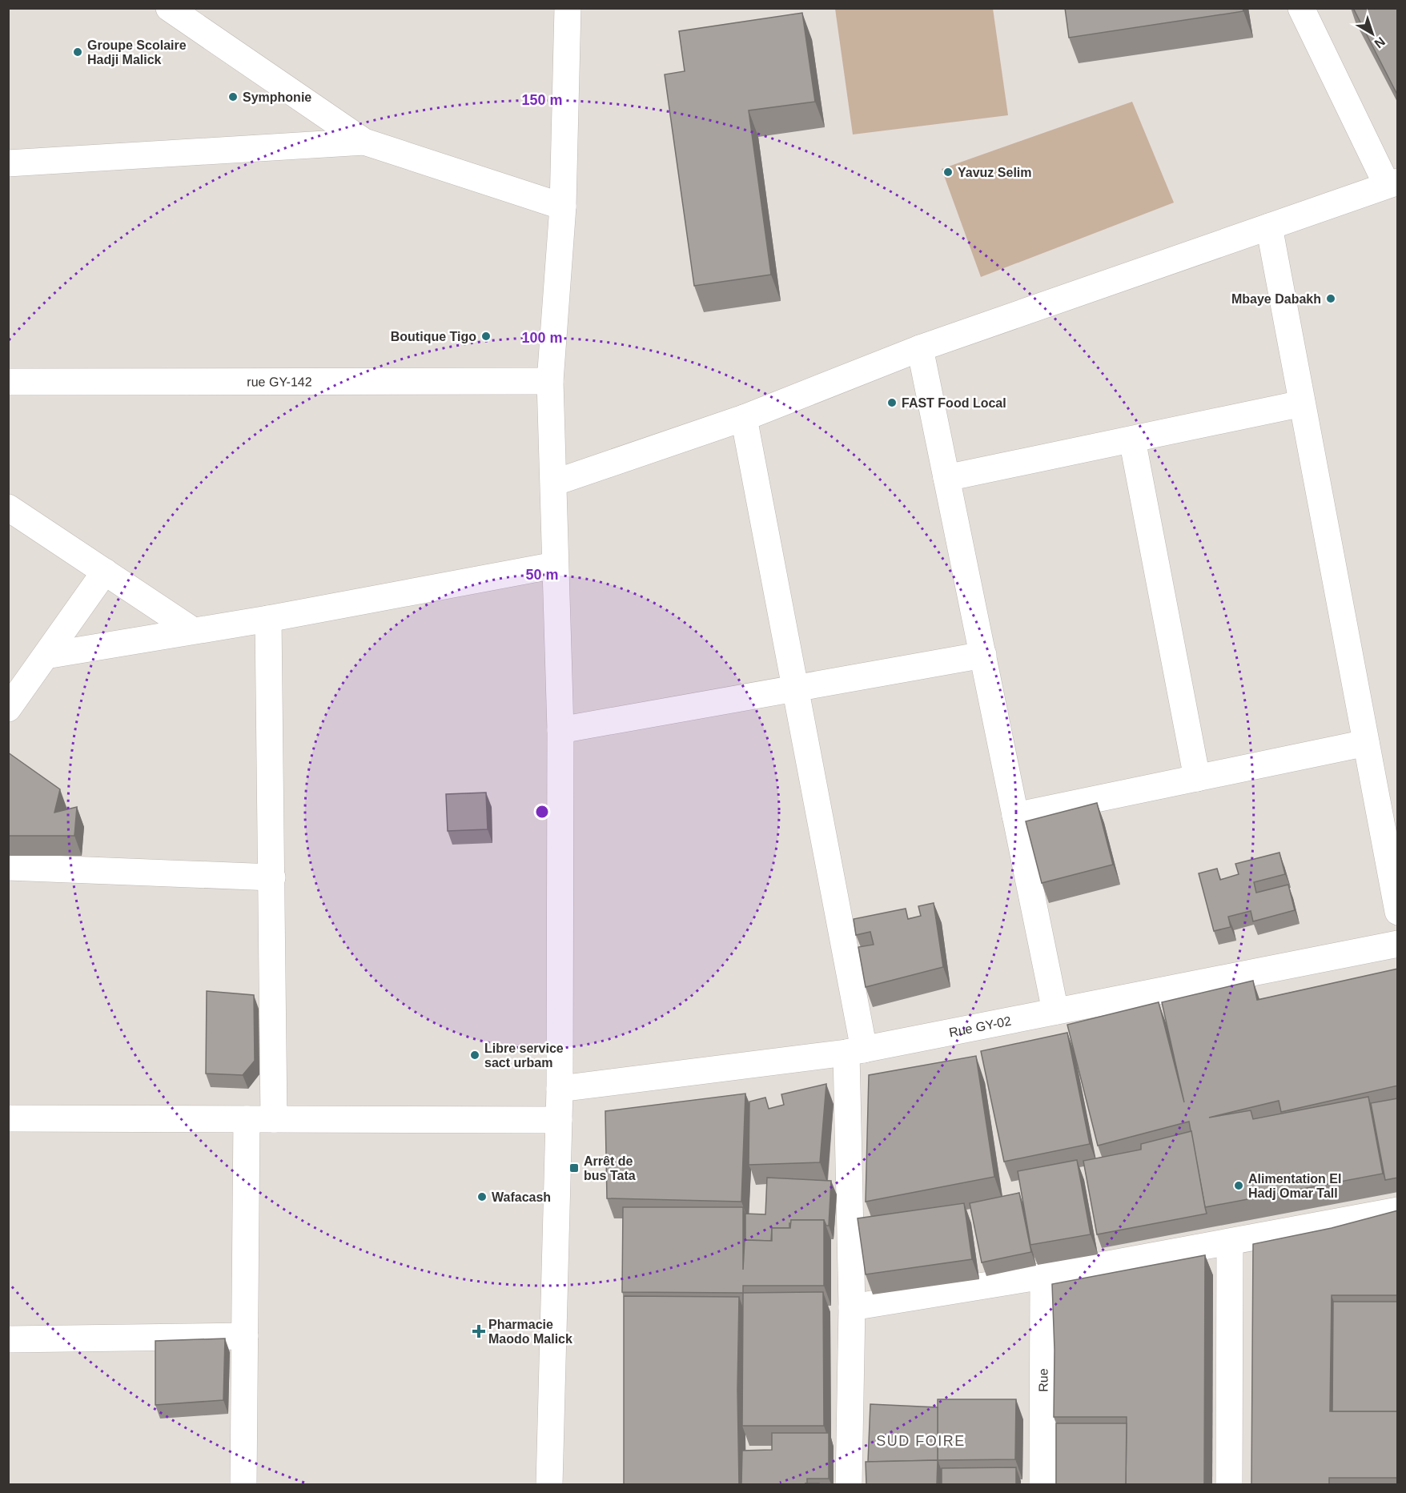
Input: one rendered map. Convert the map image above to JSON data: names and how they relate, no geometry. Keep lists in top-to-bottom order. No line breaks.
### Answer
{"streets":{"street":["rue GY-142","Rue GY-02","Rue"]},"districts":["SUD FOIRE"],"places":{"other":["Groupe Scolaire Hadji Malick","Symphonie","Yavuz Selim","Mbaye Dabakh","Boutique Tigo","FAST Food Local","Libre service sact urbam","Alimentation El Hadj Omar Tall","Wafacash"],"transit":["Arrêt de bus Tata"],"health":["Pharmacie Maodo Malick"]},"north":"bottom right","rings":["150 m","100 m","50 m"]}
